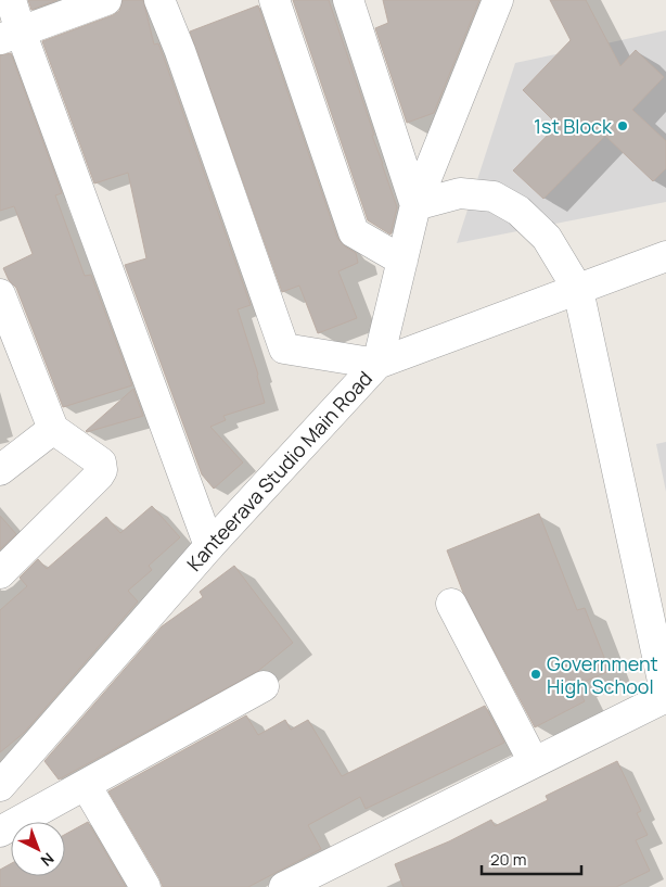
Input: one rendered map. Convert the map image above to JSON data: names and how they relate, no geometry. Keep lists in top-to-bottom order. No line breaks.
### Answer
{"streets":{"street":["Kanteerava Studio Main Road"]},"places":["1st Block","Government High School"],"scale_bar":"20 m","north":"bottom right"}
